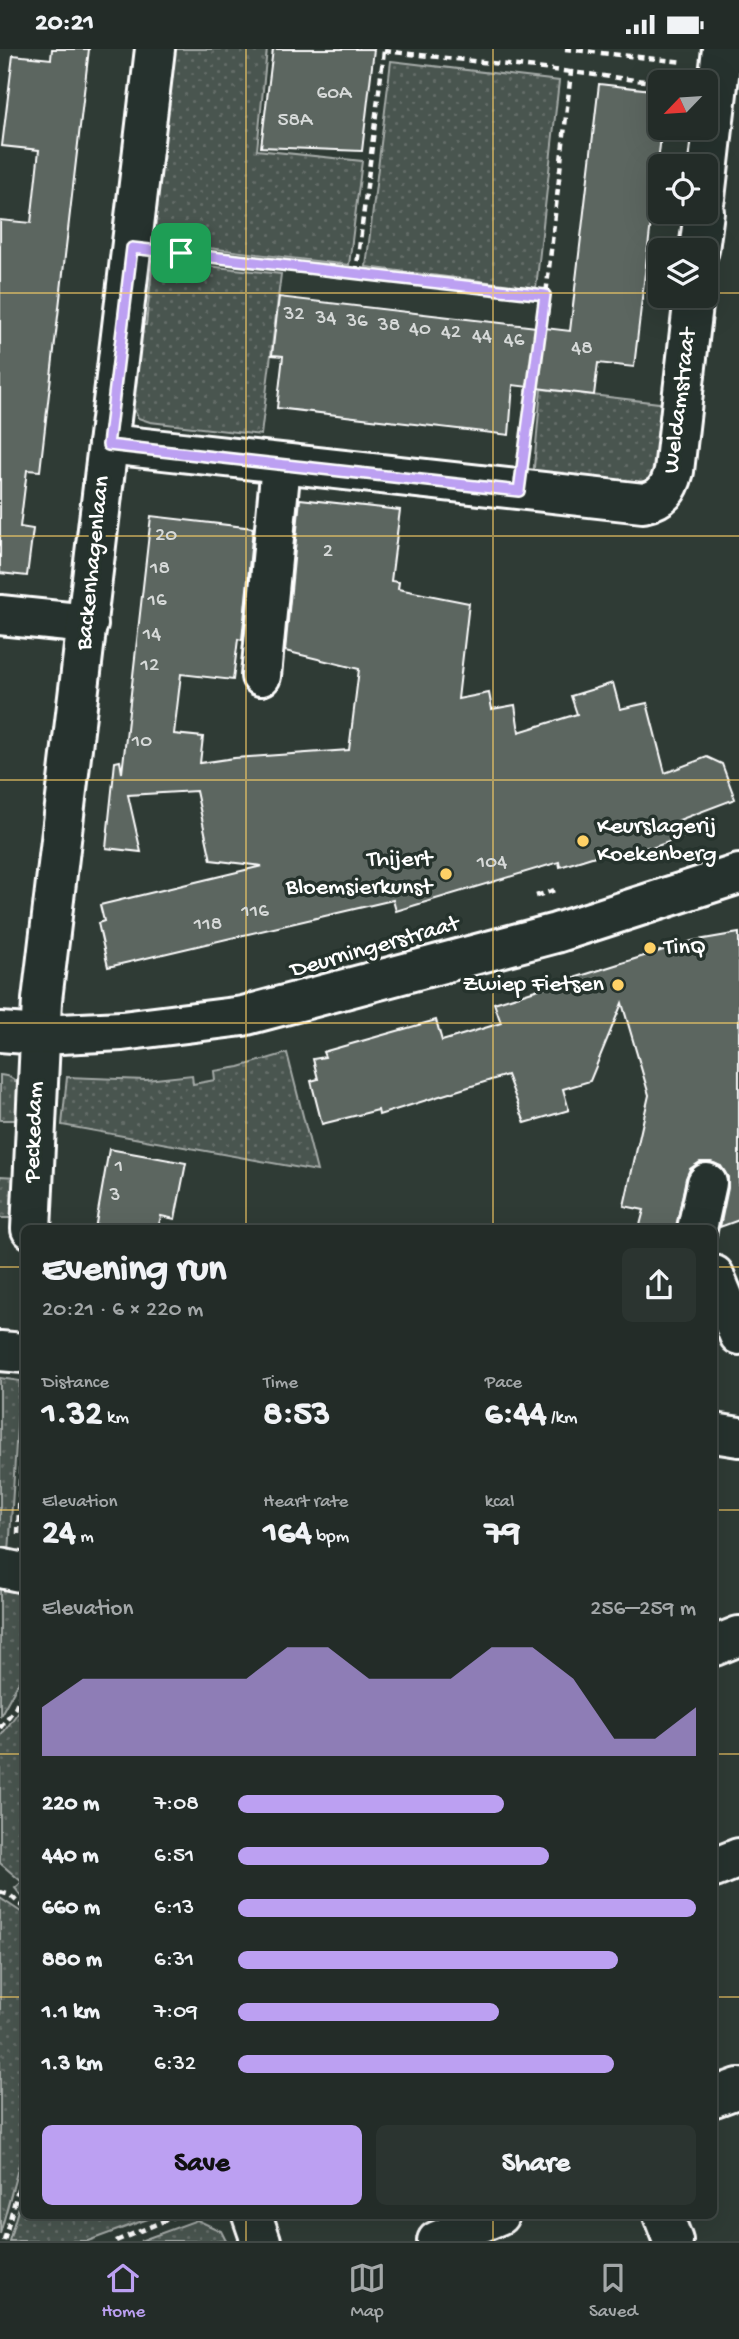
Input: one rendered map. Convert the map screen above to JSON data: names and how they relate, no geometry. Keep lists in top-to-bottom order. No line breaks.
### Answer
{"streets":{"street":["Weldamstraat","Backenhagenlaan","Deurningerstraat","Peckedam"]},"crossings":[["Weldamstraat","Backenhagenlaan"],["Backenhagenlaan","Deurningerstraat"],["Backenhagenlaan","Peckedam"],["Deurningerstraat","Peckedam"]],"places":["Keurslagerij Koekenberg","Thijert Bloemsierkunst","TinQ","Zwiep Fietsen"],"house_numbers":["60A","58A","32","34","36","38","40","42","44","46","48","20","2","18","16","14","12","10","104","116","118","1","3"],"north":"bottom left","page":{"status":"20:21","heading":["Evening run","20:21 · 6 × 220 m"],"stats":[["Distance","1.32 km"],["Time","8:53"],["Pace","6:44 /km"],["Elevation","24 m"],["Heart rate","164 bpm"],["kcal","79"]],"chart":["Elevation","256–259 m"],"list":[{"name":"220 m","note":"7:08"},{"name":"440 m","note":"6:51"},{"name":"660 m","note":"6:13"},{"name":"880 m","note":"6:31"},{"name":"1.1 km","note":"7:09"},{"name":"1.3 km","note":"6:32"}],"buttons":["Save","Share"],"tabs":["Home","Map","Saved"]}}
